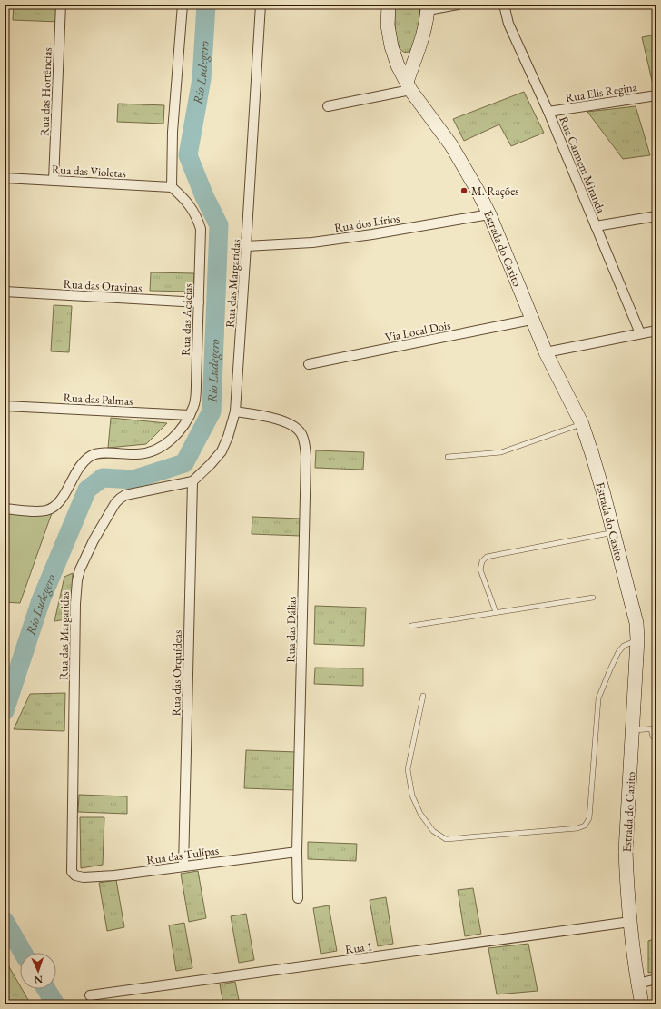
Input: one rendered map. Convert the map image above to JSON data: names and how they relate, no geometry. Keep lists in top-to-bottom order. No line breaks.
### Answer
{"streets":{"main road":["Estrada do Caxito"],"street":["Rua das Hortências","Rua Elis Regina","Rua Carmem Miranda","Rua das Violetas","Rua dos Lírios","Rua das Margaridas","Rua das Oravinas","Rua das Acácias","Via Local Dois","Rua das Palmas","Rua das Dálias","Rua das Orquídeas","Rua das Tulípas","Rua 1"]},"crossings":[["Rua das Hortências","Rua das Violetas"],["Rua Elis Regina","Rua Carmem Miranda"],["Rua das Violetas","Rua das Acácias"],["Rua dos Lírios","Estrada do Caxito"],["Rua dos Lírios","Rua das Margaridas"],["Estrada do Caxito","Via Local Dois"],["Estrada do Caxito","Rua 1"],["Rua das Margaridas","Rua das Dálias"],["Rua das Margaridas","Rua das Orquídeas"],["Rua das Margaridas","Rua das Tulípas"],["Rua das Oravinas","Rua das Acácias"],["Rua das Acácias","Rua das Palmas"],["Rua das Dálias","Rua das Tulípas"],["Rua das Orquídeas","Rua das Tulípas"]],"water":["Rio Ludegero"],"places":["M. Rações"],"north":"bottom"}
